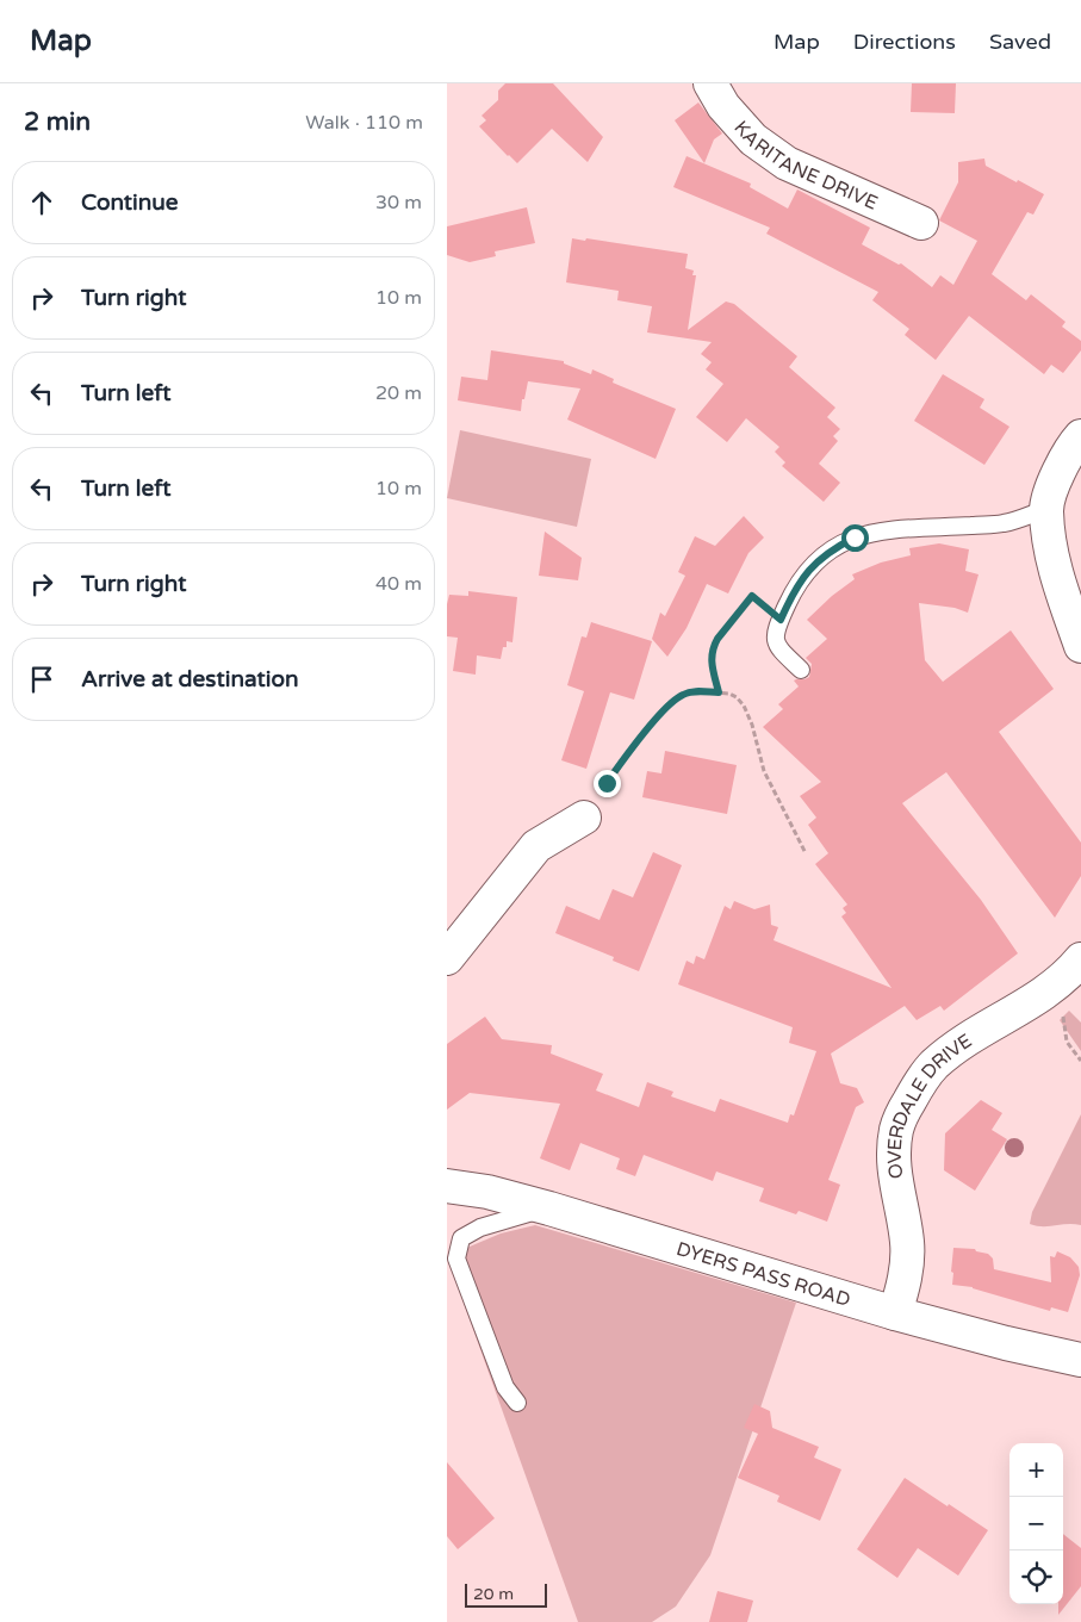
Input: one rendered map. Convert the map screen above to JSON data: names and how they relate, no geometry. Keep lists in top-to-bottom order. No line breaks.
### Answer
{"streets":{"street":["KARITANE DRIVE","OVERDALE DRIVE","DYERS PASS ROAD"]},"crossings":[["OVERDALE DRIVE","DYERS PASS ROAD"]],"scale_bar":"20 m","page":{"header":"Map","nav":["Map","Directions","Saved"],"heading":["2 min","Walk · 110 m"],"list":[["Continue","30 m"],["Turn right","10 m"],["Turn left","20 m"],["Turn left","10 m"],["Turn right","40 m"],"Arrive at destination"],"map_buttons":["+","−"],"scale":"20 m"}}
